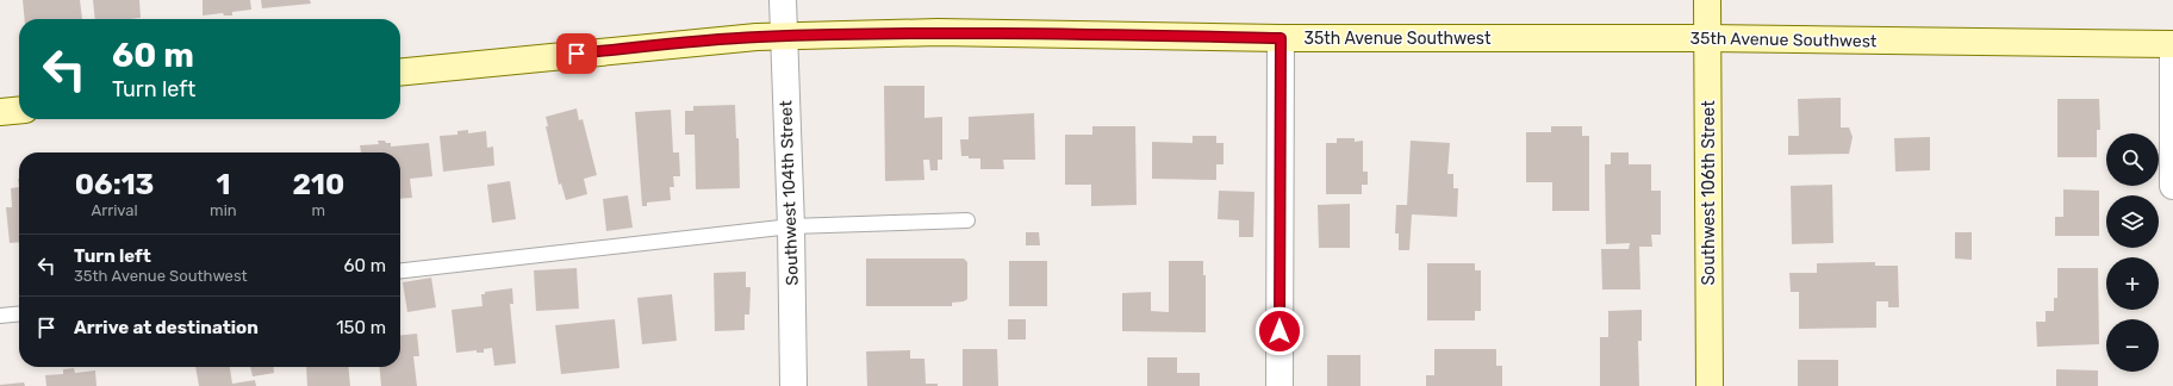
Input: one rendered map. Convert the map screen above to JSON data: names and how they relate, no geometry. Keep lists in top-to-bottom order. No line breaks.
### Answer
{"streets":{"street":["35th Avenue Southwest","Southwest 104th Street","Southwest 106th Street"]},"crossings":[["35th Avenue Southwest","Southwest 104th Street"],["35th Avenue Southwest","Southwest 106th Street"]],"page":{"turn":["60 m","Turn left"],"map_buttons":["+","−"],"eta":["06:13","Arrival","1","min","210","m"],"list":[{"name":"Turn left","note":"35th Avenue Southwest","value":"60 m"},{"name":"Arrive at destination","value":"150 m"}]}}
